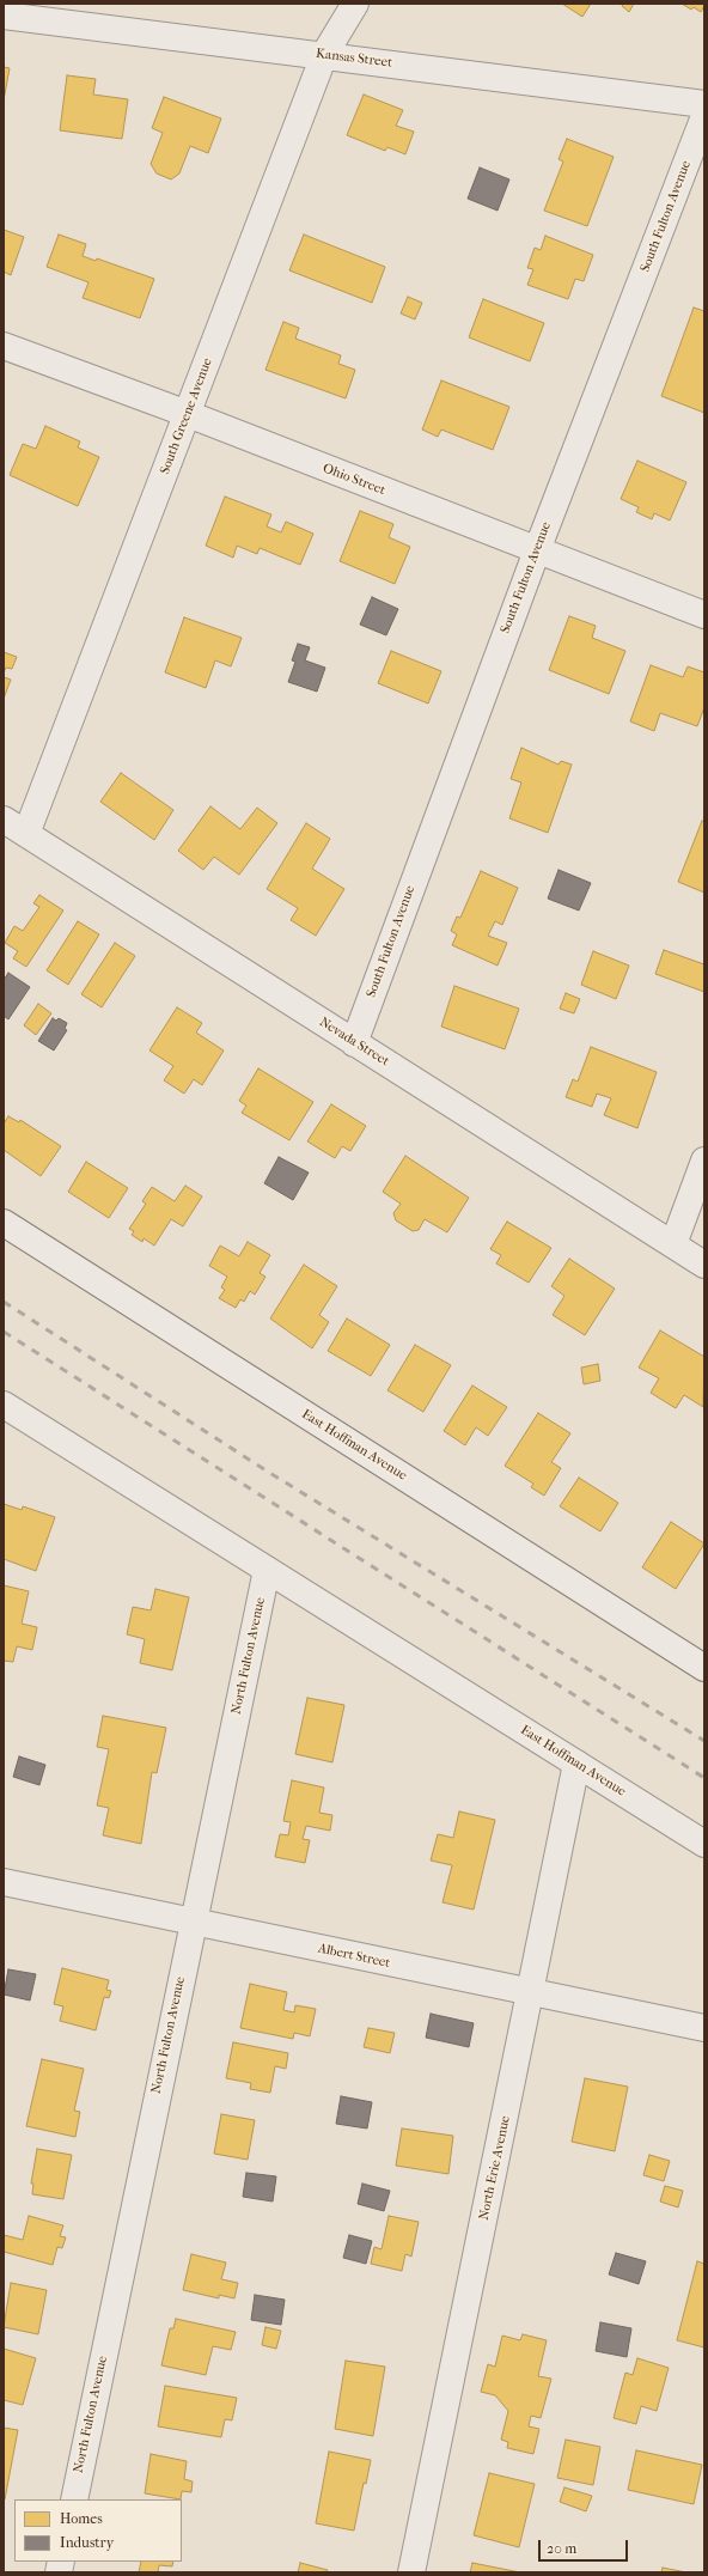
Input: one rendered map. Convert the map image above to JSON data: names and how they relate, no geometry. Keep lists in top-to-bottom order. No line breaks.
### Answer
{"streets":{"street":["Kansas Street","South Fulton Avenue","South Greene Avenue","Ohio Street","Nevada Street","East Hoffman Avenue","North Fulton Avenue","Albert Street","North Erie Avenue"]},"crossings":[["Kansas Street","South Greene Avenue"],["South Fulton Avenue","Ohio Street"],["South Fulton Avenue","Nevada Street"],["South Greene Avenue","Ohio Street"],["South Greene Avenue","Nevada Street"],["East Hoffman Avenue","North Fulton Avenue"],["East Hoffman Avenue","North Erie Avenue"],["North Fulton Avenue","Albert Street"],["Albert Street","North Erie Avenue"]],"legend":["Homes","Industry"],"scale_bar":"20 m"}
